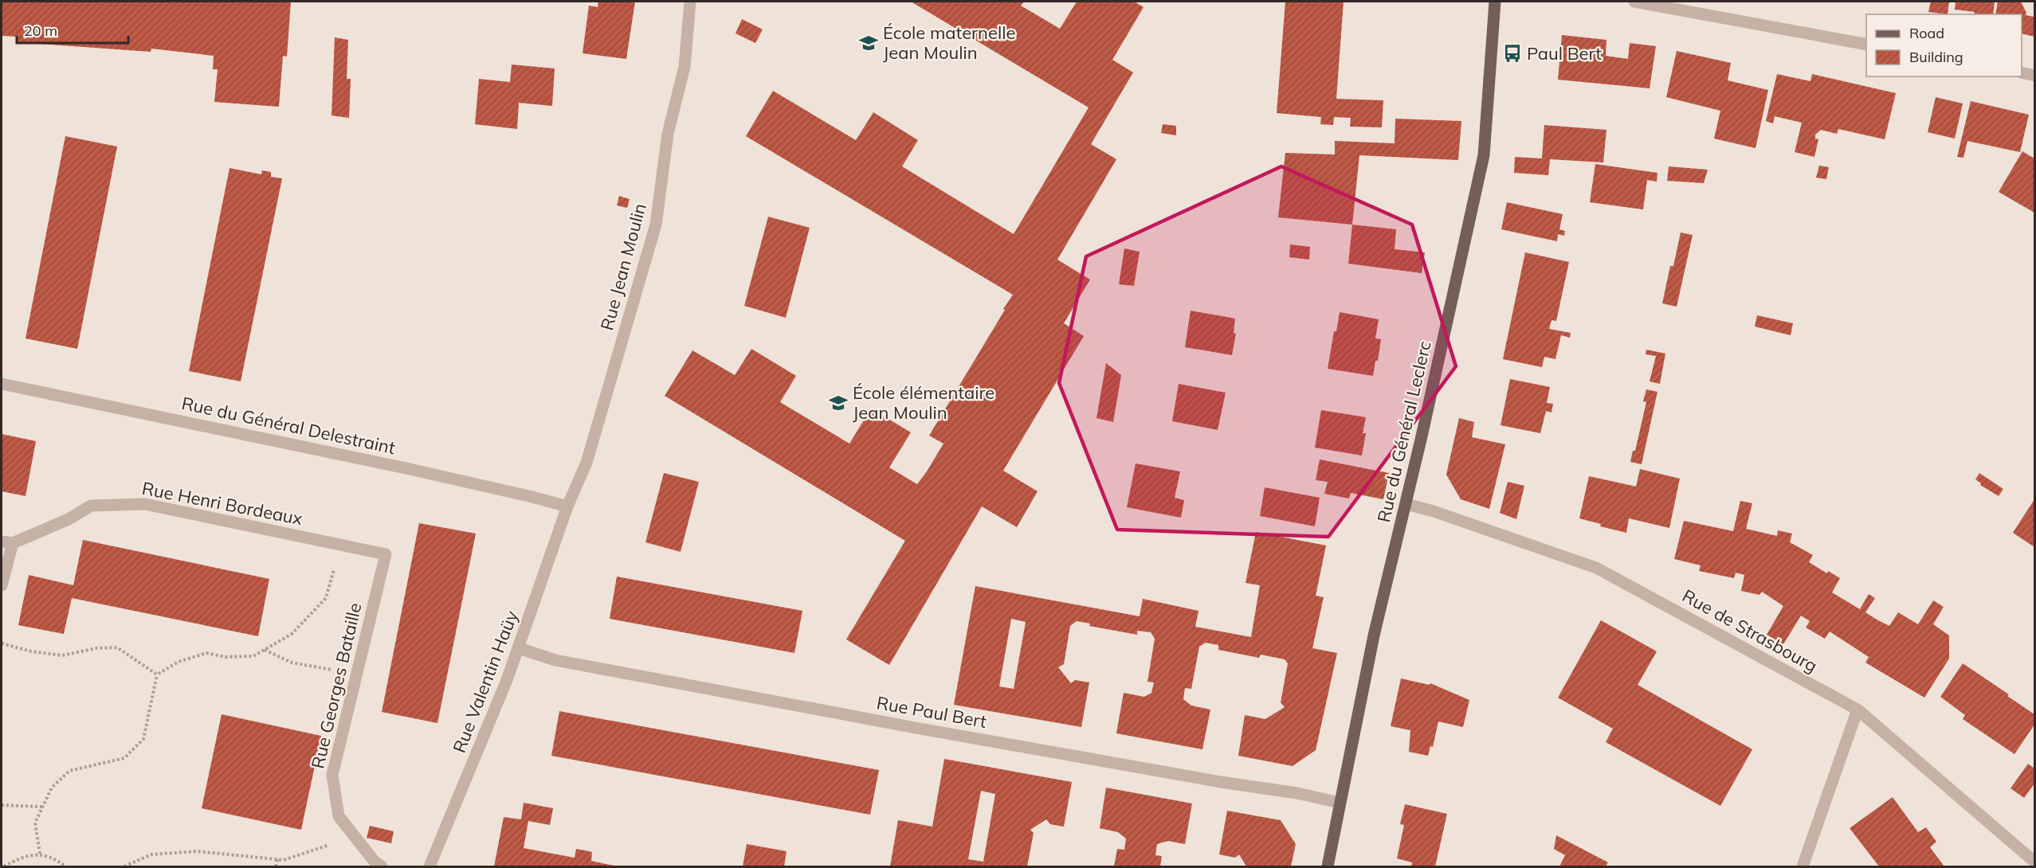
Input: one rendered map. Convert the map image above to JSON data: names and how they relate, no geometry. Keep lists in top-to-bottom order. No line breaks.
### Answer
{"streets":{"main road":["Rue du Général Leclerc"],"street":["Rue Jean Moulin","Rue du Général Delestraint","Rue Henri Bordeaux","Rue de Strasbourg","Rue Valentin Haüy","Rue Georges Bataille","Rue Paul Bert"]},"crossings":[["Rue Jean Moulin","Rue du Général Delestraint"],["Rue Jean Moulin","Rue Valentin Haüy"],["Rue du Général Delestraint","Rue Valentin Haüy"],["Rue du Général Leclerc","Rue de Strasbourg"],["Rue du Général Leclerc","Rue Paul Bert"],["Rue Henri Bordeaux","Rue Georges Bataille"],["Rue Valentin Haüy","Rue Paul Bert"]],"places":{"school or university":["École maternelle Jean Moulin","École élémentaire Jean Moulin"],"bus stop":["Paul Bert"]},"legend":["Road","Building"],"scale_bar":"20 m"}
